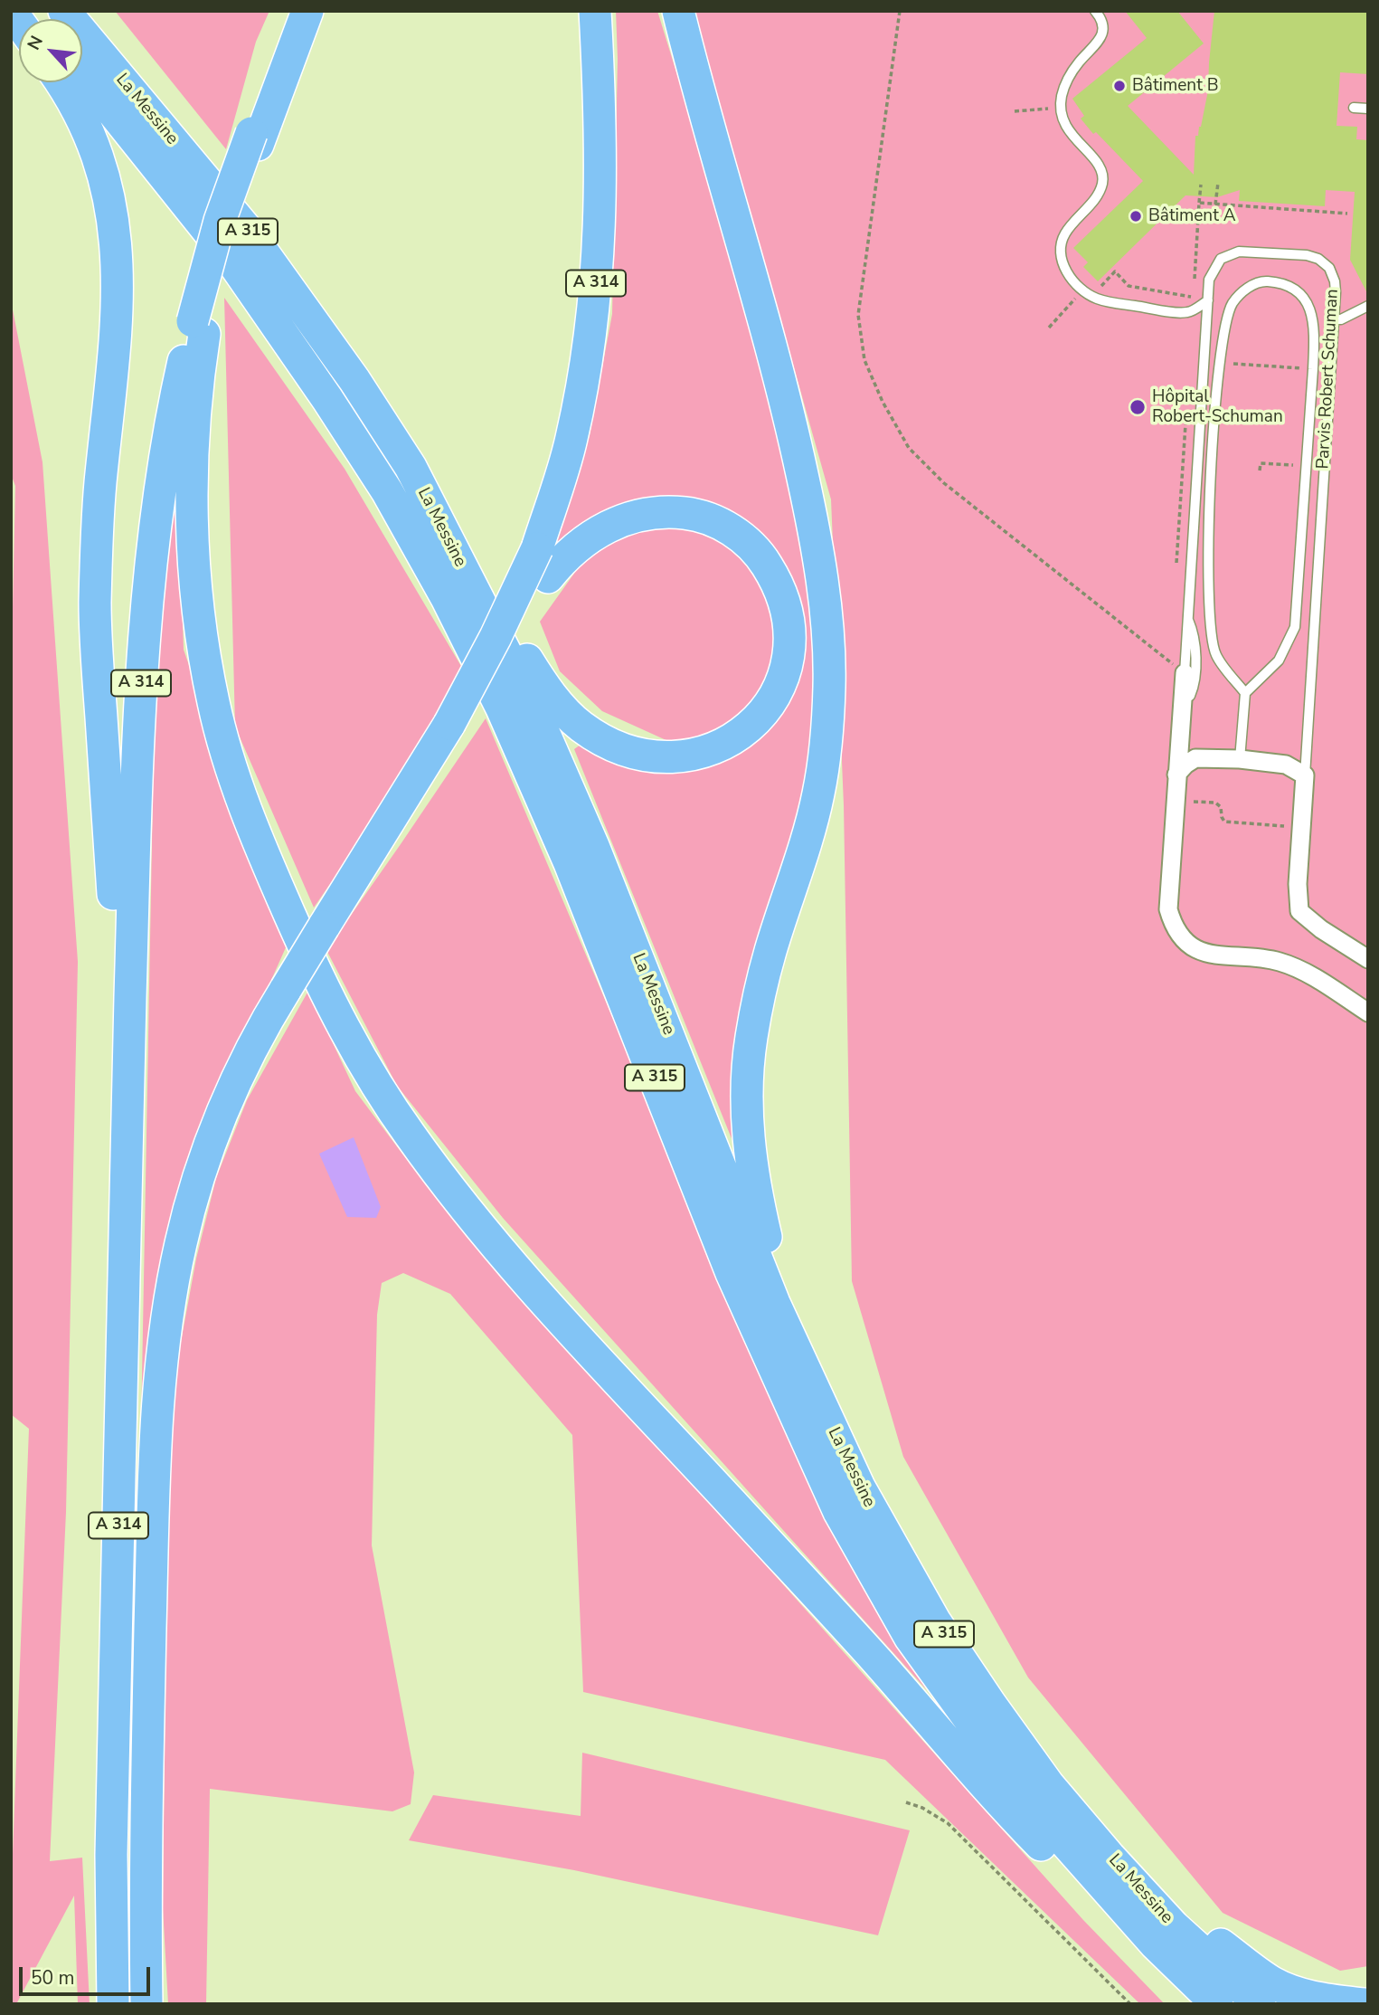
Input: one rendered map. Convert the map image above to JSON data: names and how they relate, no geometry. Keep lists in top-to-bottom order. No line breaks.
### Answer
{"streets":{"highway":["La Messine","A 315","A 314"],"lane":["Parvis Robert Schuman"]},"places":["Bâtiment B","Bâtiment A","Hôpital Robert-Schuman"],"scale_bar":"50 m","north":"top left"}
